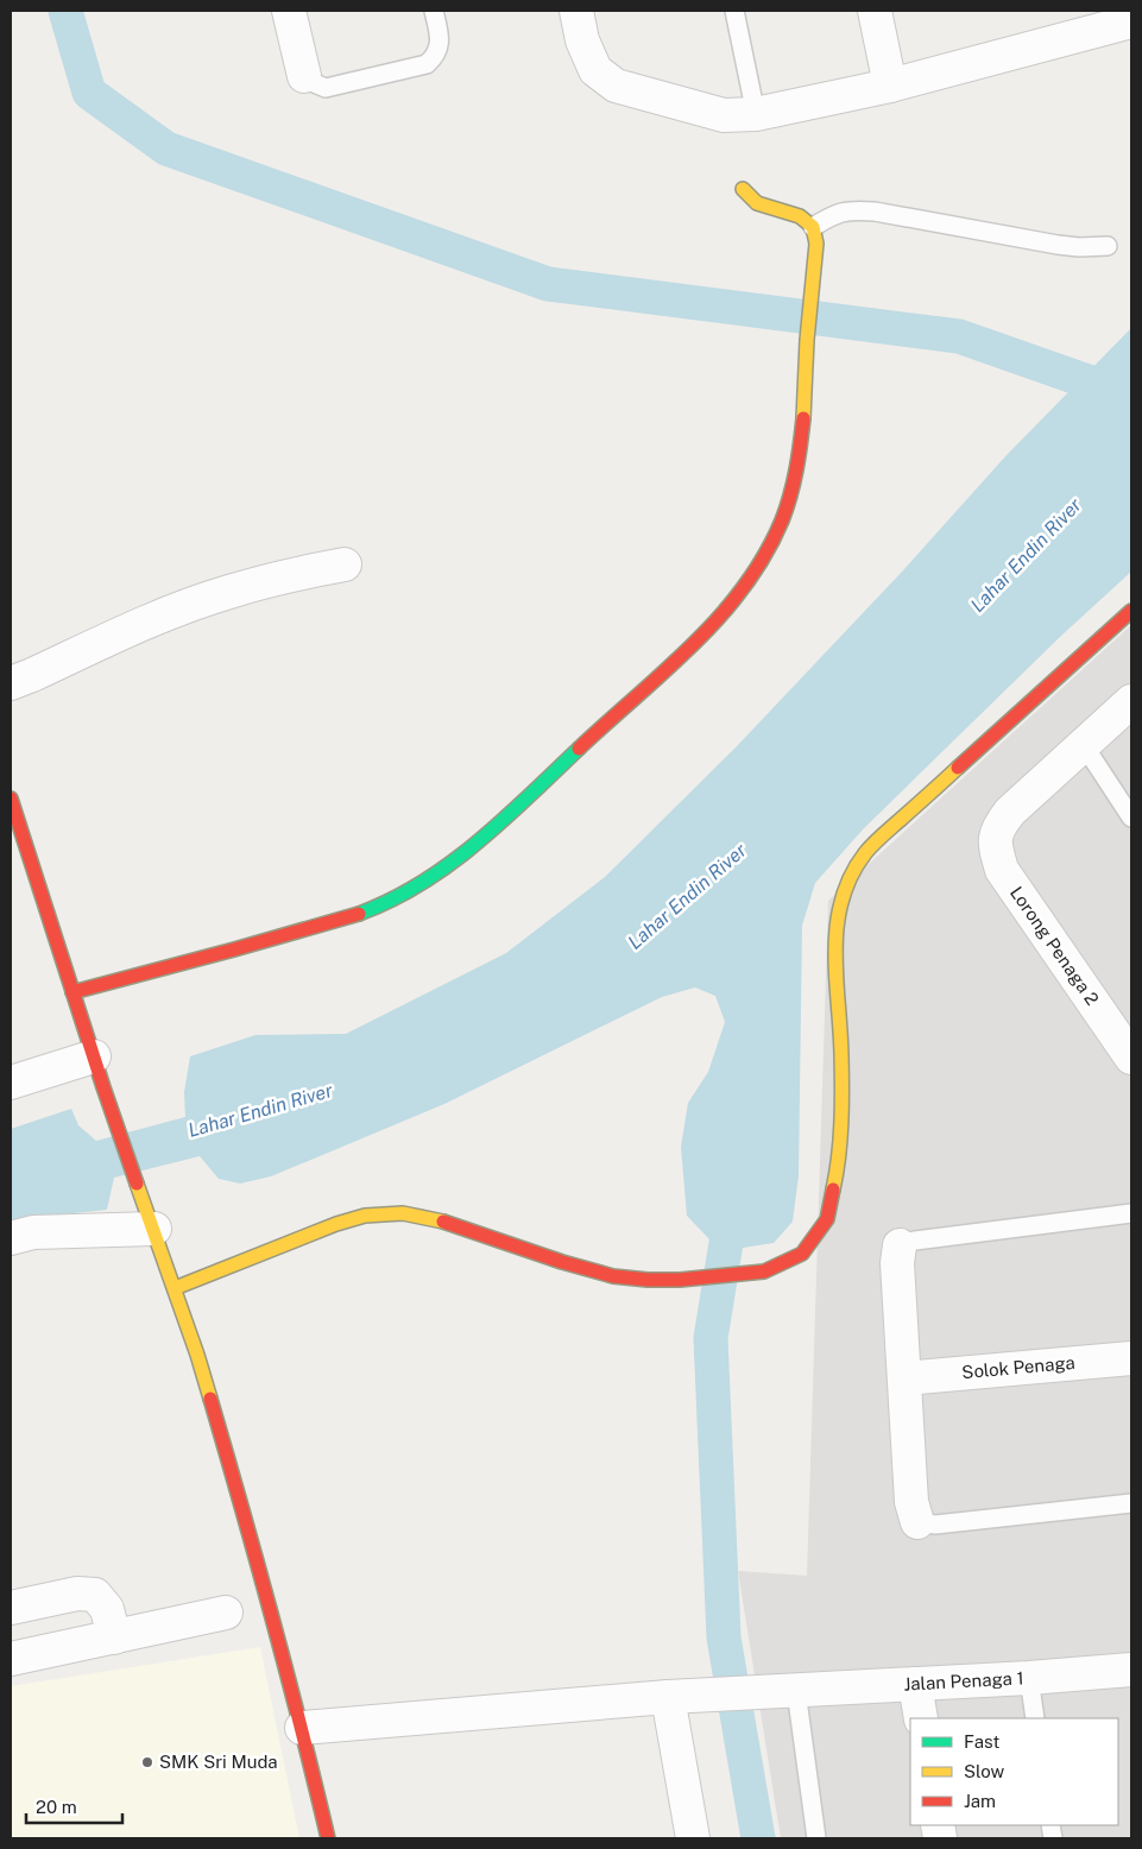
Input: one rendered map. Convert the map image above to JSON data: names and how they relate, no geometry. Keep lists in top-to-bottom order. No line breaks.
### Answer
{"streets":{"street":["Lorong Penaga 2","Solok Penaga","Jalan Penaga 1"]},"water":["Lahar Endin River"],"places":["SMK Sri Muda"],"legend":["Fast","Slow","Jam"],"scale_bar":"20 m"}
